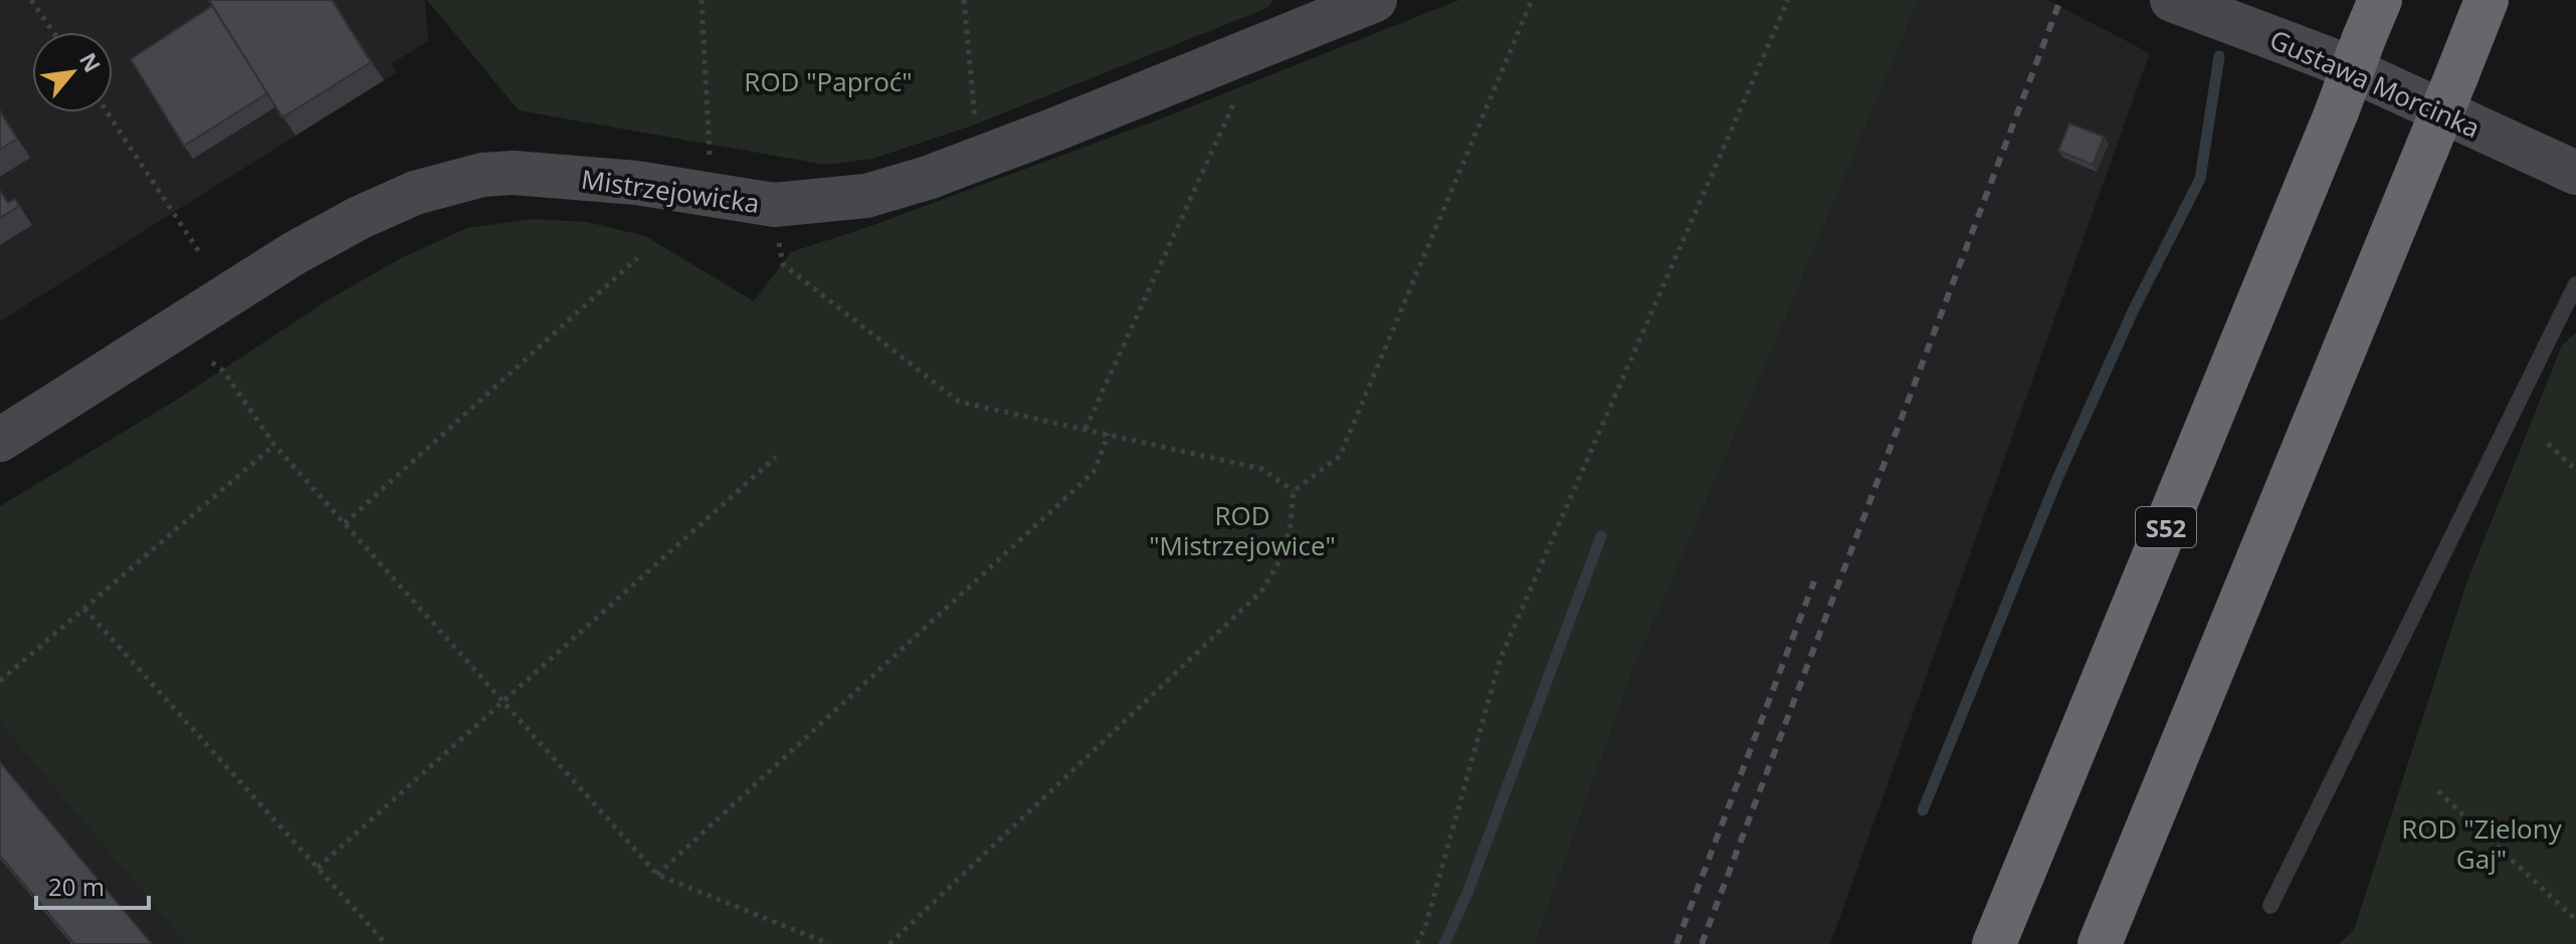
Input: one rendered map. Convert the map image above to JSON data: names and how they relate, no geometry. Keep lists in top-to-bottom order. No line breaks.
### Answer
{"streets":{"highway":["S52"],"street":["Gustawa Morcinka","Mistrzejowicka"]},"parks":["ROD \"Paproć\"","ROD \"Mistrzejowice\"","ROD \"Zielony Gaj\""],"scale_bar":"20 m","north":"top right"}
